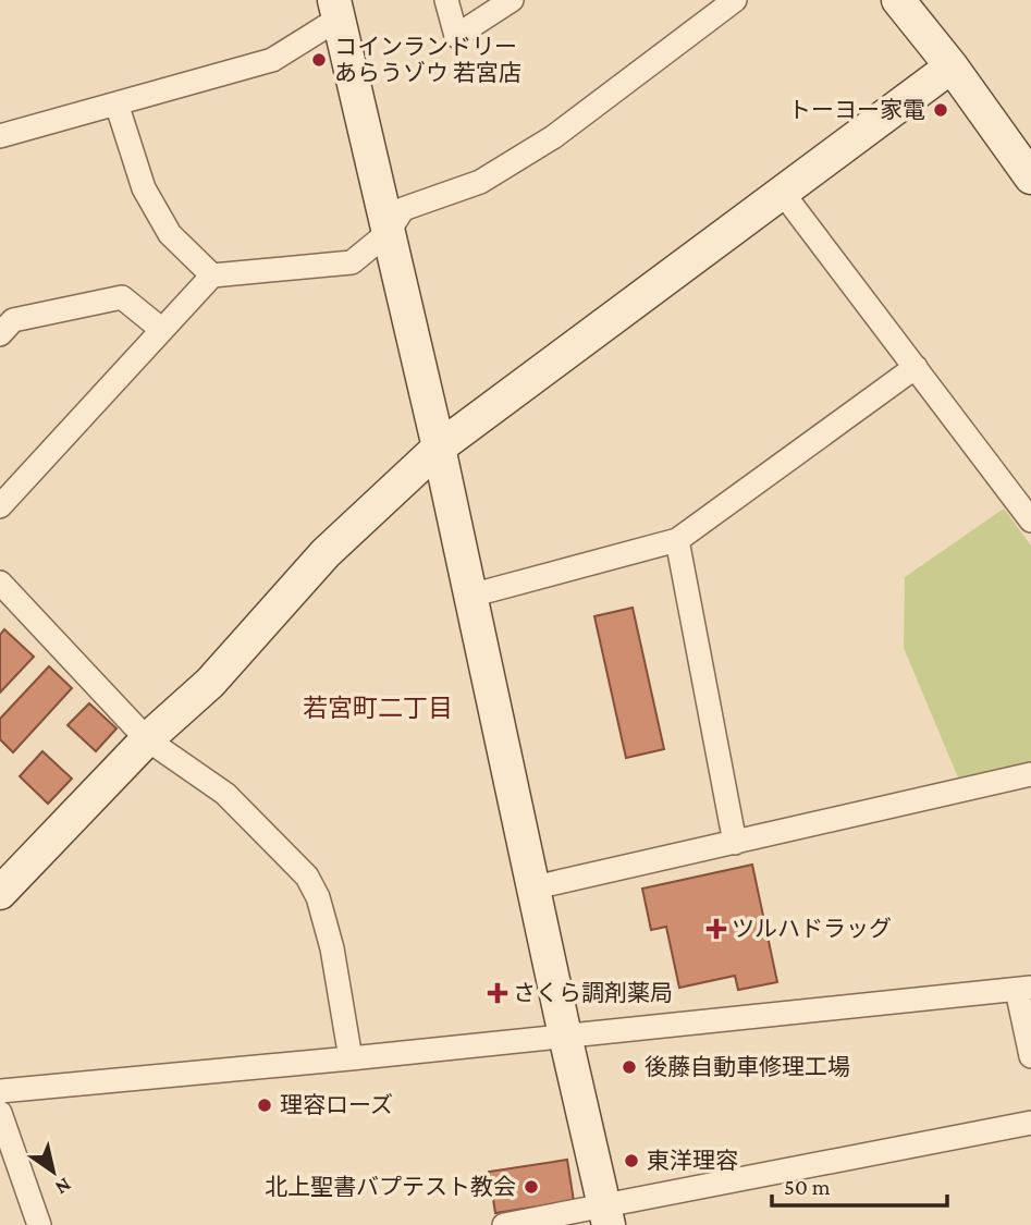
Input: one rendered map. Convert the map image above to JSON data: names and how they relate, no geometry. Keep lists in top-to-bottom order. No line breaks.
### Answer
{"districts":["若宮町二丁目"],"places":{"other":["コインランドリー あらうゾウ 若宮店","トーヨー家電","後藤自動車修理工場","理容ローズ","東洋理容","北上聖書バプテスト教会"],"health":["ツルハドラッグ","さくら調剤薬局"]},"scale_bar":"50 m","north":"bottom right"}
